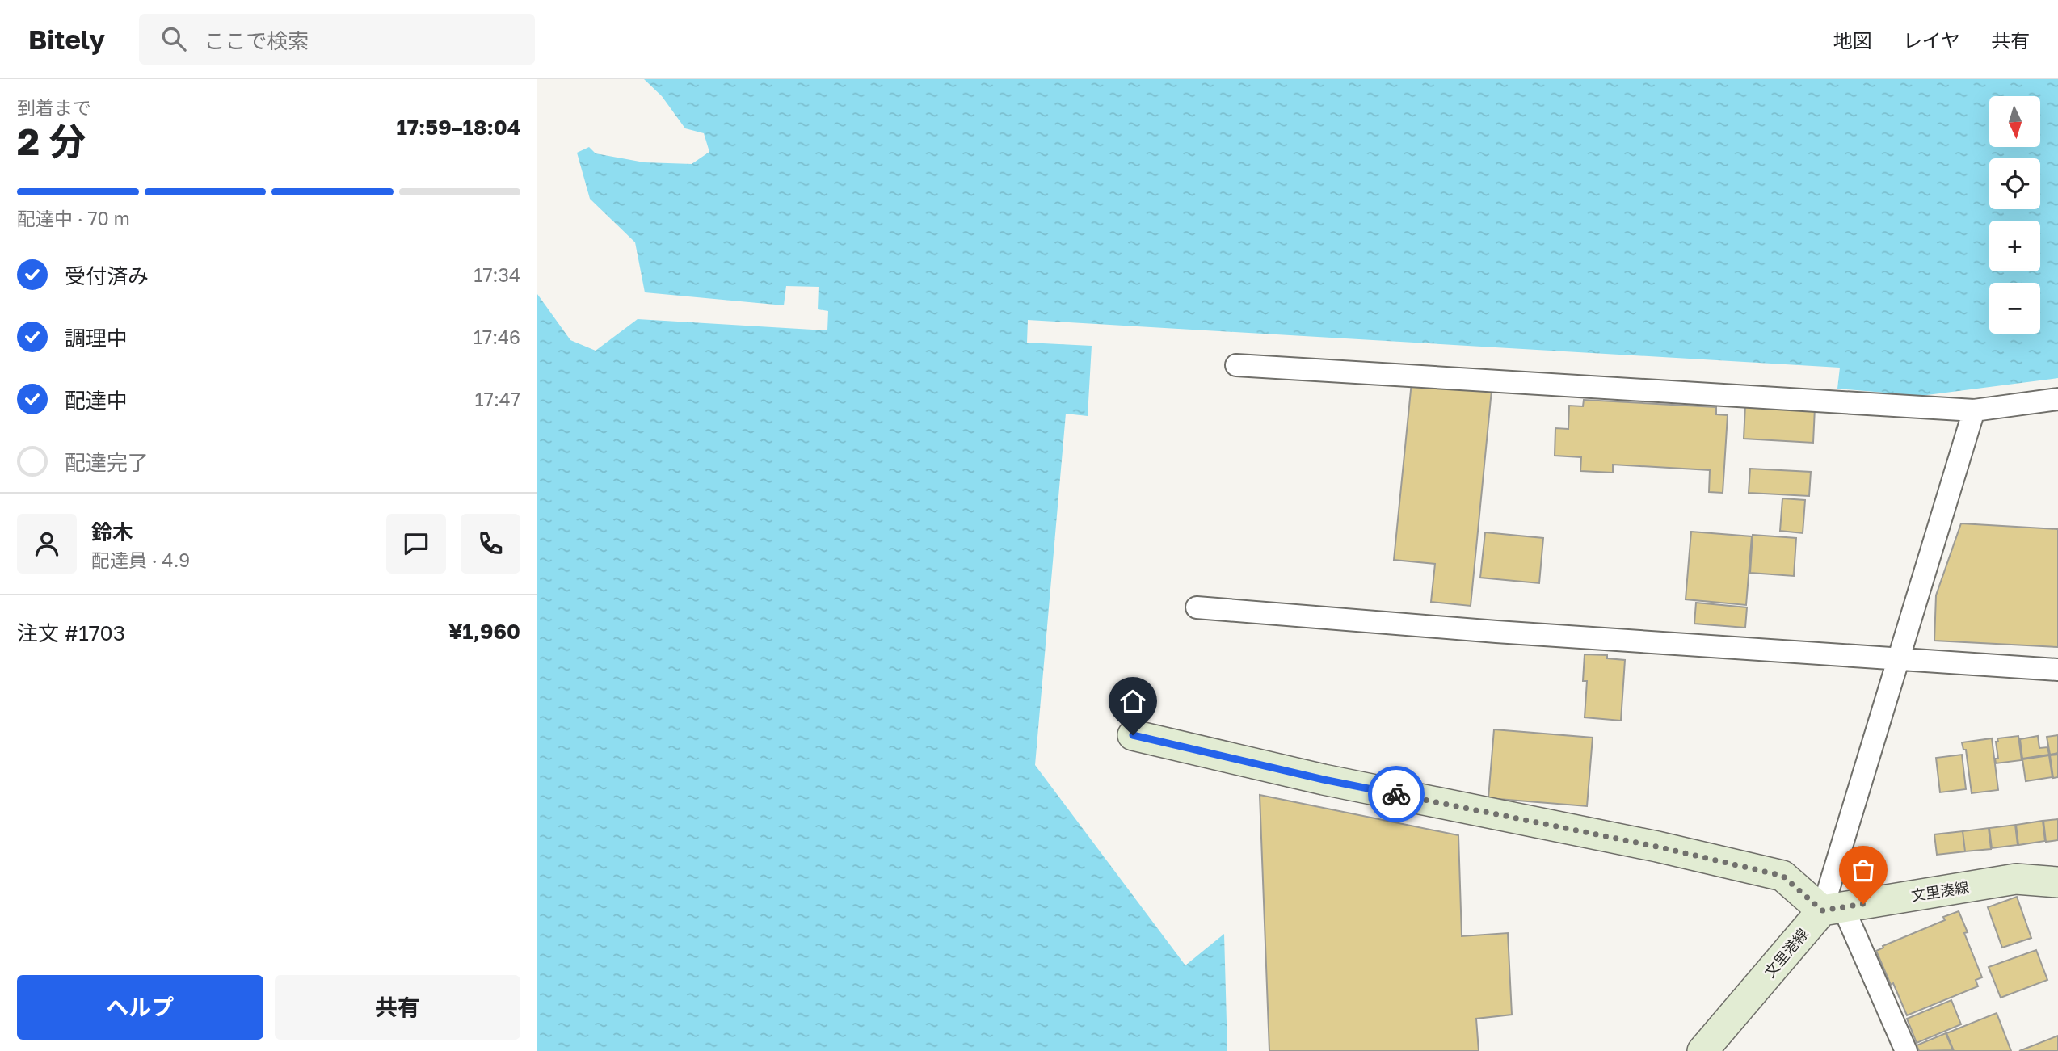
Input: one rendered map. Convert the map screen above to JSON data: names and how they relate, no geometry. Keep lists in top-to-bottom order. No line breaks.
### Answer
{"streets":{"main road":["文里湊線","文里港線"]},"crossings":[["文里湊線","文里港線"]],"north":"bottom","page":{"header":"Bitely","search":"ここで検索","nav":["地図","レイヤ","共有"],"heading":["2 分","到着まで","17:59–18:04"],"panel":["鈴木","配達員 · 4.9","注文 #1703","¥1,960"],"map_buttons":["+","−"],"bar":"配達中 · 70 m","list":[["受付済み","17:34"],["調理中","17:46"],["配達中","17:47"],"配達完了"],"buttons":["ヘルプ","共有"]}}
